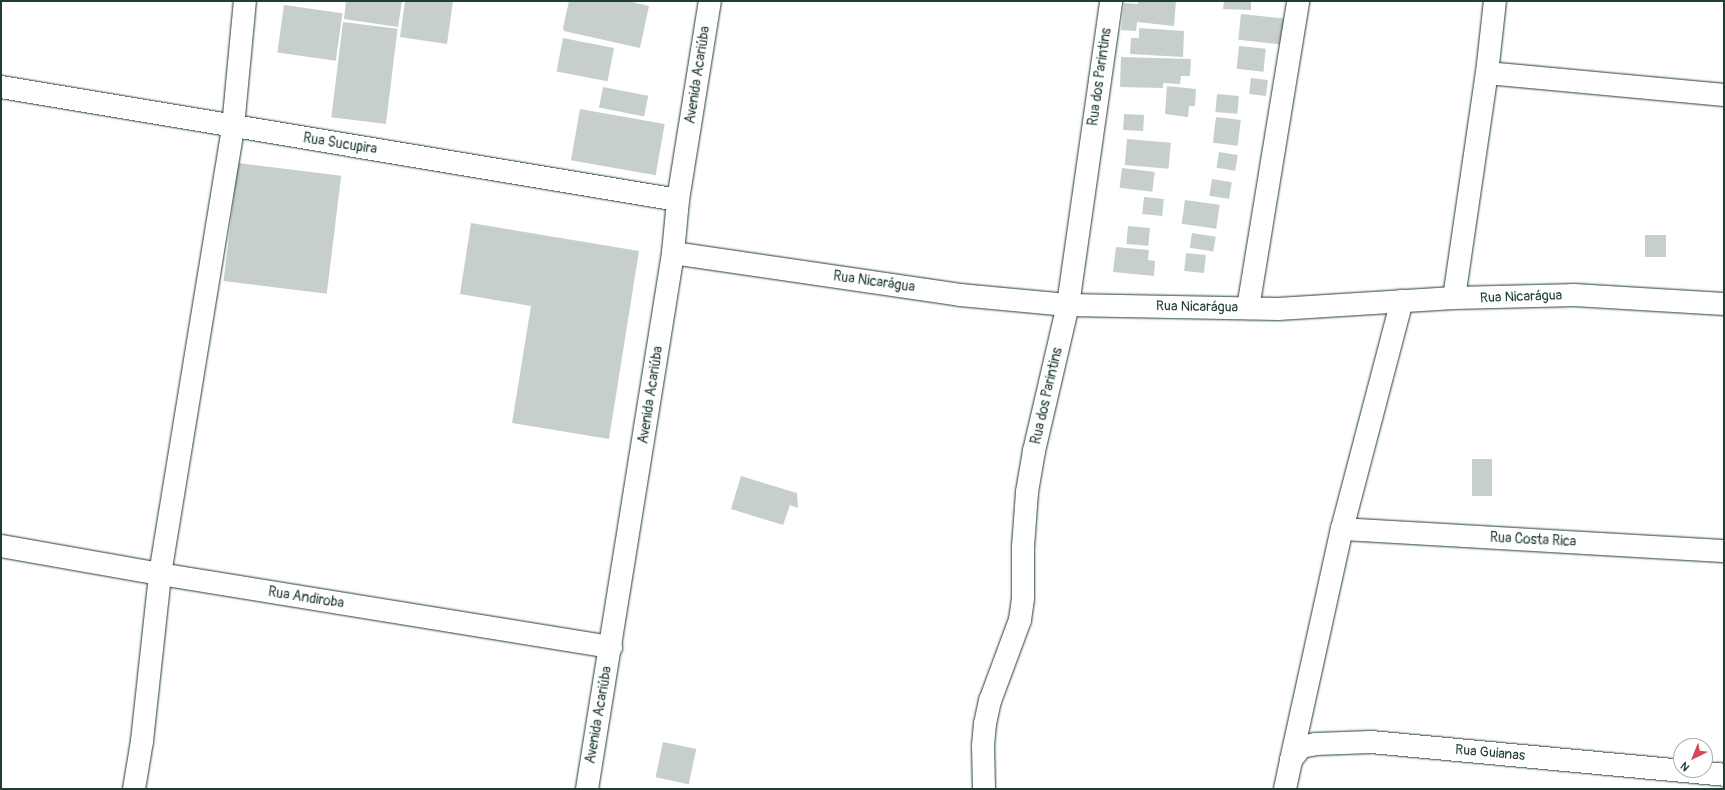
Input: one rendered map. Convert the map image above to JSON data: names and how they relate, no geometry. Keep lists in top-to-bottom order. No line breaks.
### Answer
{"streets":{"street":["Avenida Acariúba","Rua dos Parintins","Rua Sucupira","Rua Nicarágua","Rua Costa Rica","Rua Andiroba","Rua Guianas"]},"crossings":[["Avenida Acariúba","Rua Sucupira"],["Avenida Acariúba","Rua Nicarágua"],["Avenida Acariúba","Rua Andiroba"],["Rua dos Parintins","Rua Nicarágua"]],"north":"bottom left"}
